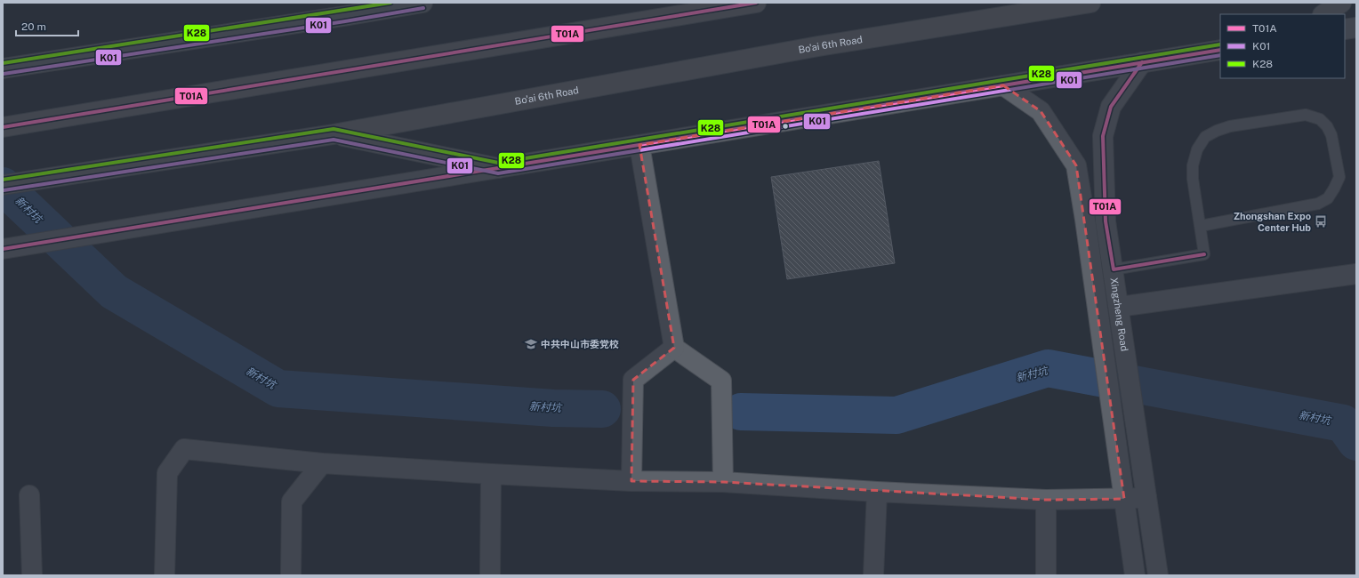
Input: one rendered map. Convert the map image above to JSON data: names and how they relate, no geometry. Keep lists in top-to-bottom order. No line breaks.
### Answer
{"streets":{"highway":["Bo'ai 6th Road"],"street":["Xingzheng Road"]},"water":["新村坑"],"places":{"bus stop":["Zhongshan Expo Center Hub"],"school or university":["中共中山市委党校"]},"lines":["transit line T01A","transit line K28","transit line K01"],"legend":["T01A","K01","K28"],"scale_bar":"20 m"}
